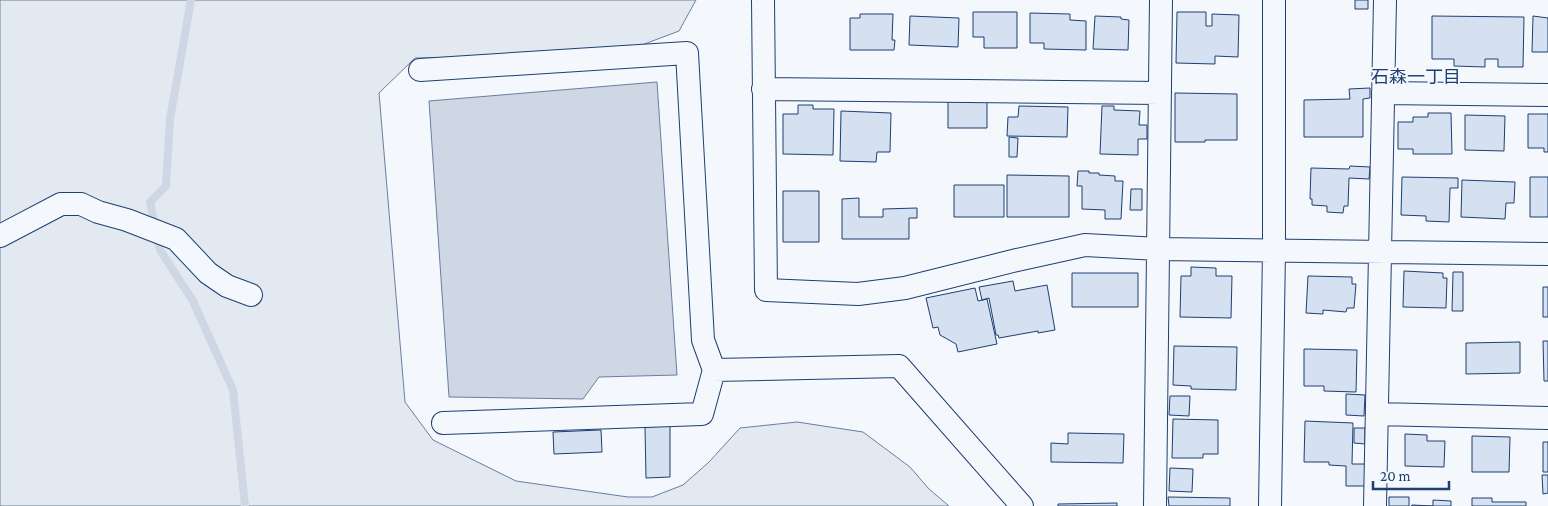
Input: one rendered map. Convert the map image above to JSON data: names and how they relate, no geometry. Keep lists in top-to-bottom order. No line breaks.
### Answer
{"districts":["石森一丁目"],"scale_bar":"20 m"}
